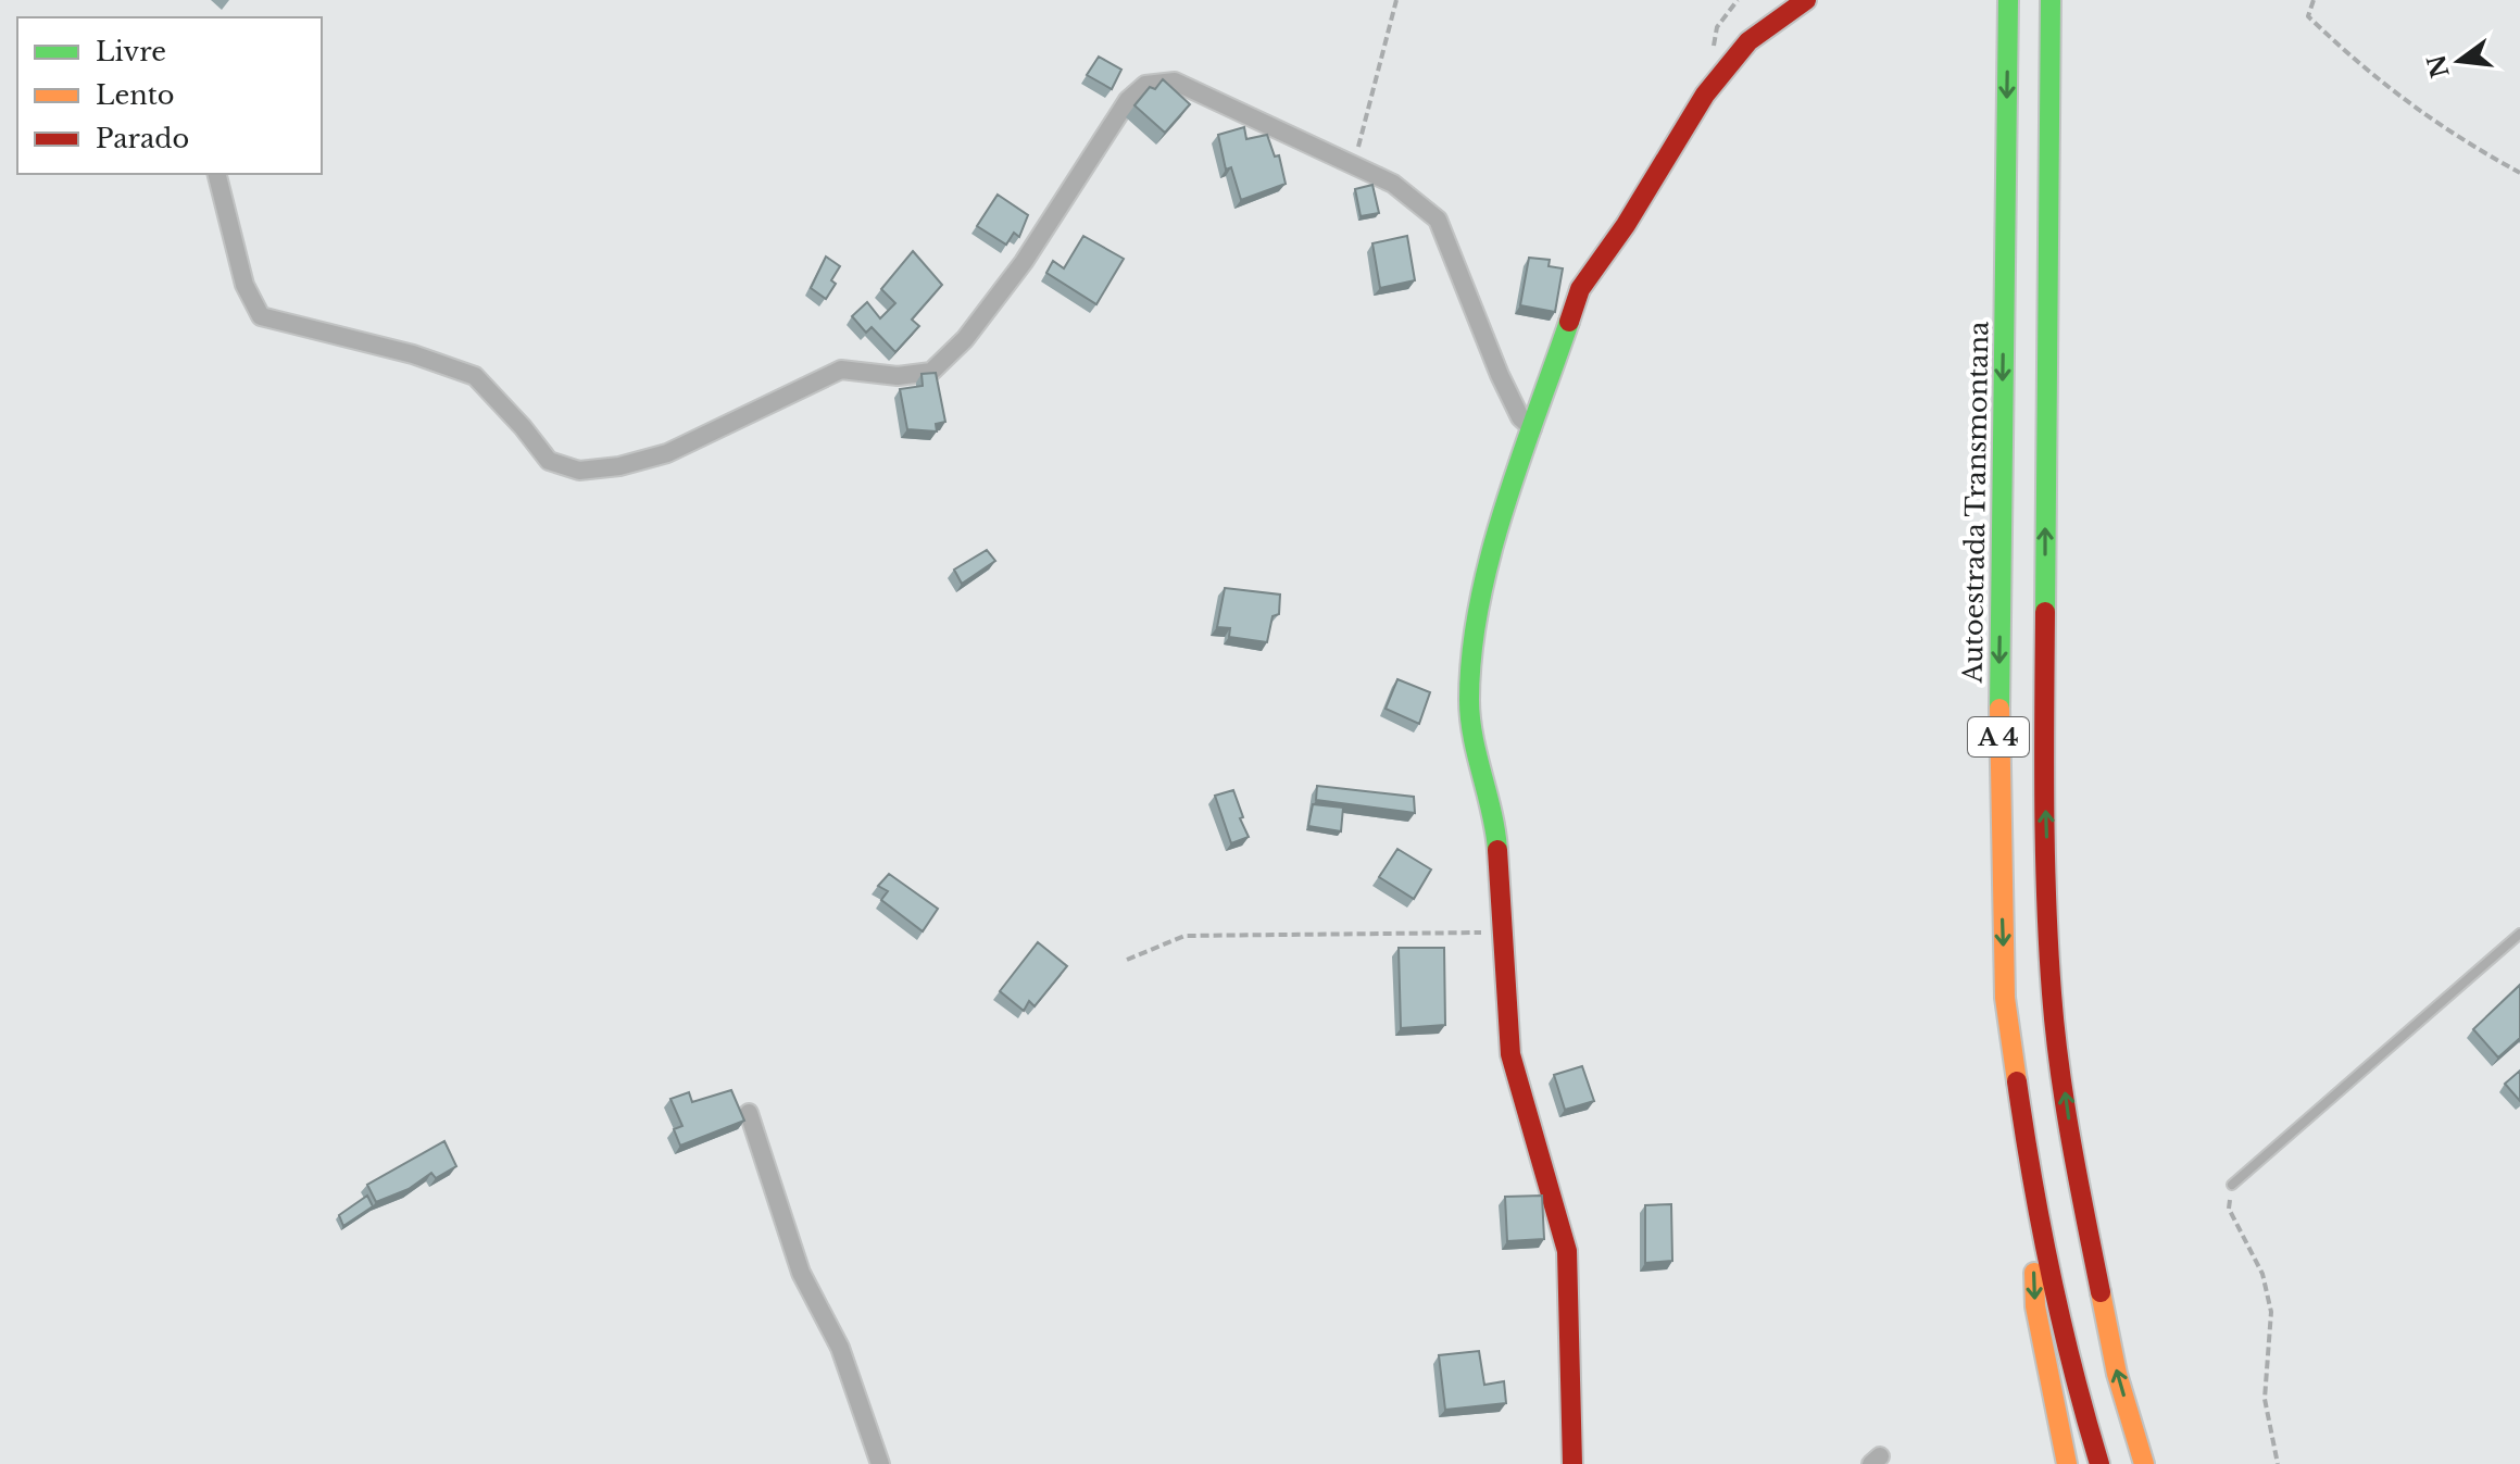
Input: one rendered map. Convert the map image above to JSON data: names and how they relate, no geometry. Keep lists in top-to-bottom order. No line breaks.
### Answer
{"streets":{"main road":["Autoestrada Transmontana","A 4"]},"legend":["Livre","Lento","Parado"],"north":"left"}
